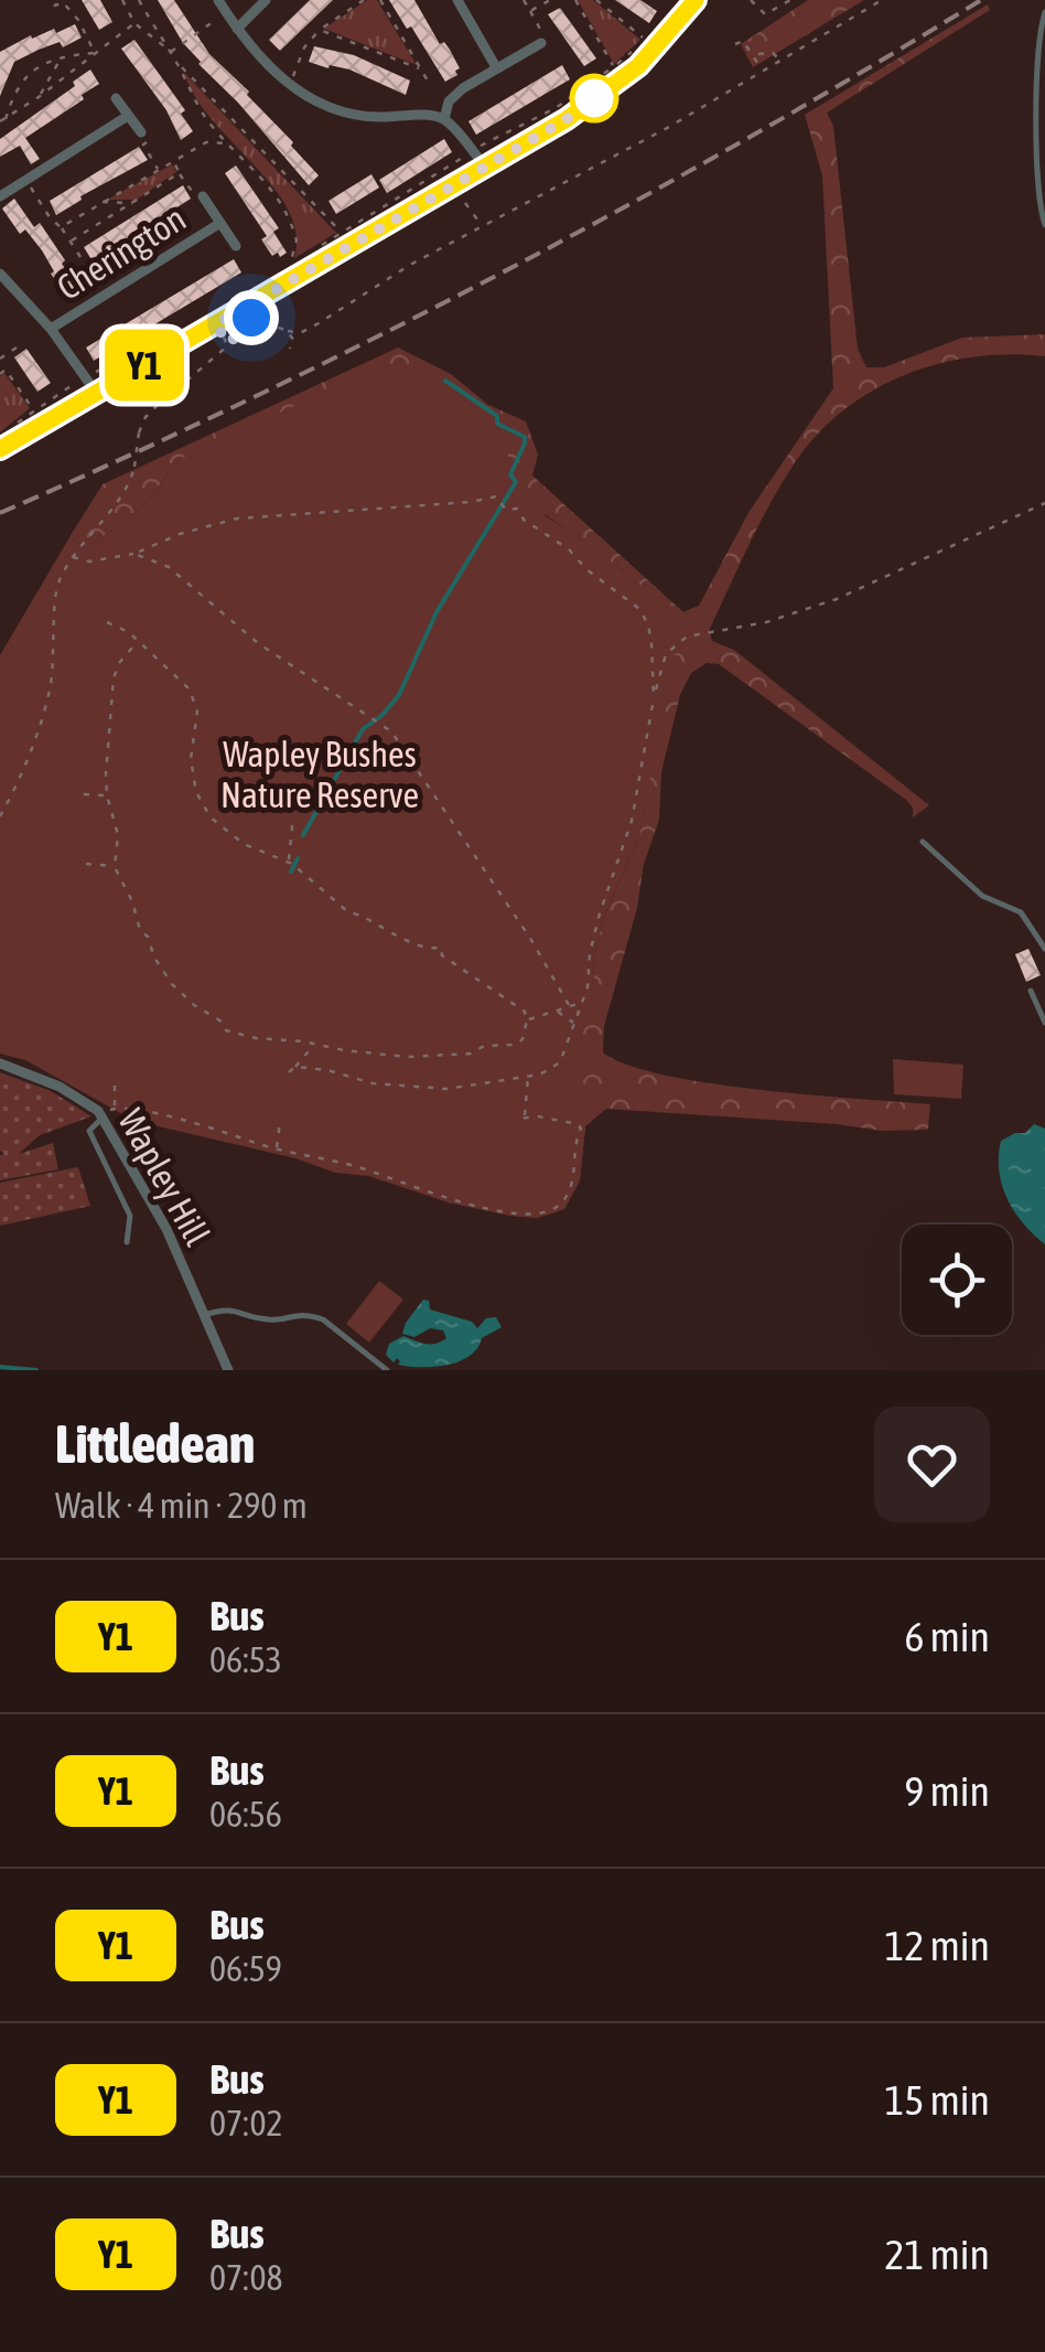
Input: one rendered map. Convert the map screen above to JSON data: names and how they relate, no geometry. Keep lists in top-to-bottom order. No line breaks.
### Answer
{"streets":{"street":["Cherington","Wapley Hill"]},"parks":["Wapley Bushes Nature Reserve"],"lines":["bus line Y1"],"page":{"on_map":"Y1","heading":["Littledean","Walk · 4 min · 290 m"],"list":[{"mark":"Y1","name":"Bus","note":"06:53","value":"6 min"},{"mark":"Y1","name":"Bus","note":"06:56","value":"9 min"},{"mark":"Y1","name":"Bus","note":"06:59","value":"12 min"},{"mark":"Y1","name":"Bus","note":"07:02","value":"15 min"},{"mark":"Y1","name":"Bus","note":"07:08","value":"21 min"}]}}
